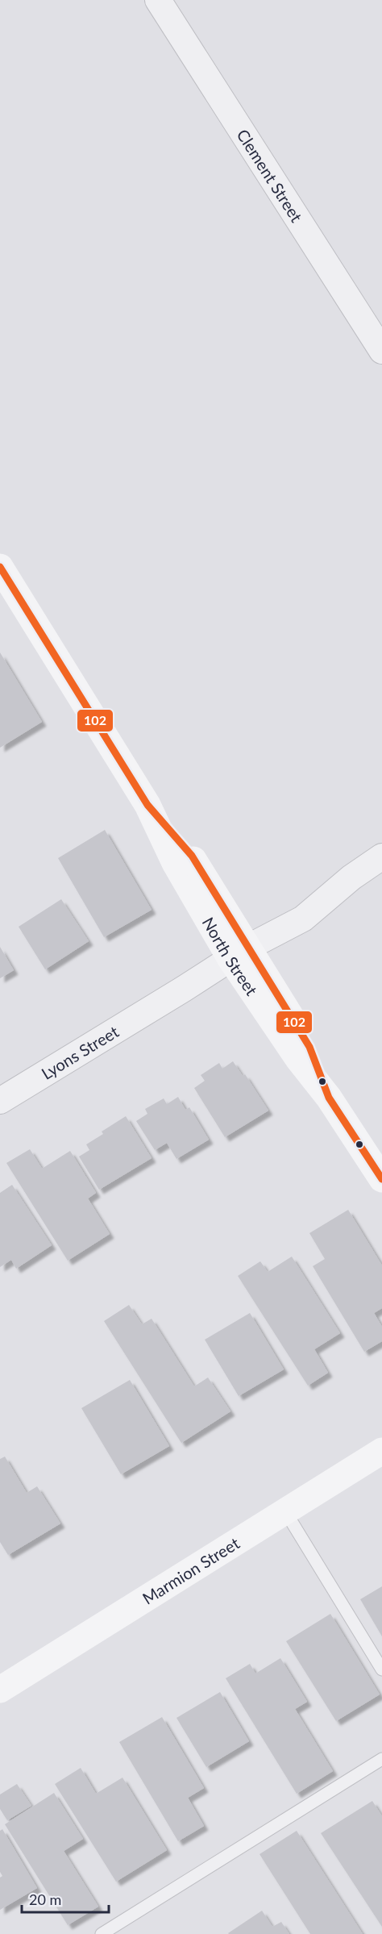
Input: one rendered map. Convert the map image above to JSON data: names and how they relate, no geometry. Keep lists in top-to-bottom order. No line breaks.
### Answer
{"streets":{"street":["Clement Street","North Street","Lyons Street","Marmion Street"]},"crossings":[["North Street","Lyons Street"]],"lines":["transit line 102"],"scale_bar":"20 m"}
